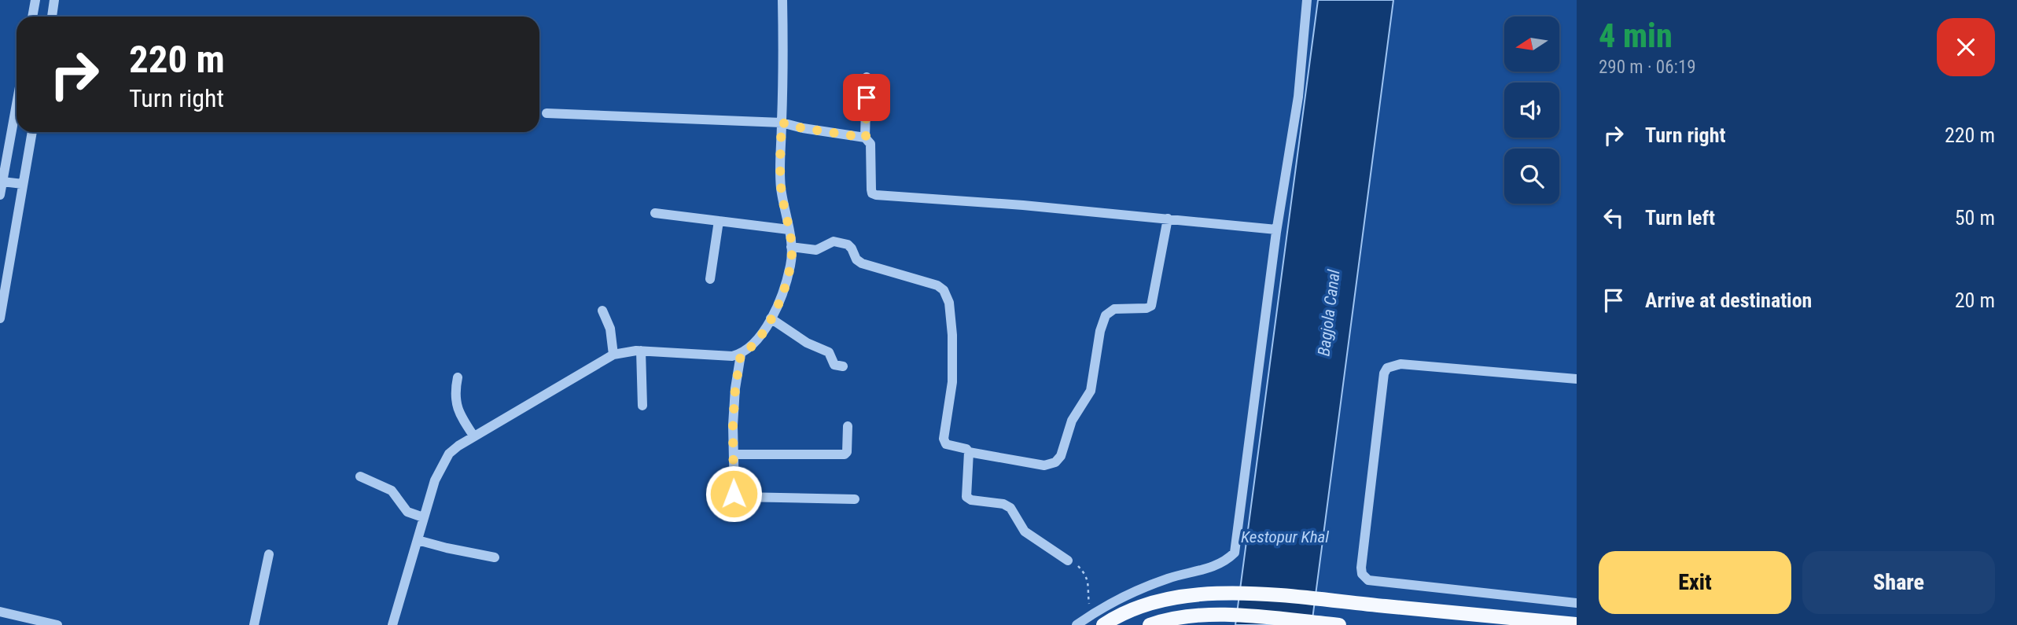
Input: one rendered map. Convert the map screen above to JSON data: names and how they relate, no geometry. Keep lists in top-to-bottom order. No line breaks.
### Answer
{"water":["Bagjola Canal","Kestopur Khal"],"north":"left","page":{"heading":["4 min","290 m · 06:19"],"turn":["220 m","Turn right"],"list":[{"name":"Turn right","value":"220 m"},{"name":"Turn left","value":"50 m"},{"name":"Arrive at destination","value":"20 m"}],"buttons":["Exit","Share"]}}
